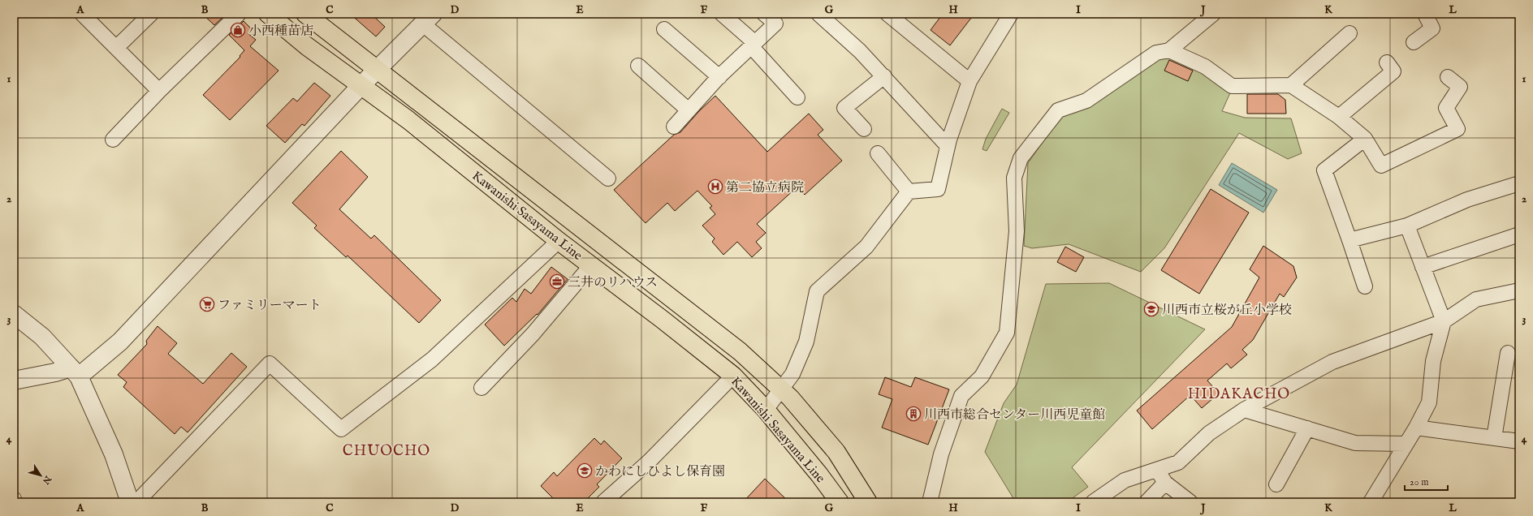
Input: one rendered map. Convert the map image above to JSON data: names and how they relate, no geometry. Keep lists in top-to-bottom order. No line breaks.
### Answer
{"streets":{"main road":["Kawanishi Sasayama Line"]},"districts":["HIDAKACHO","CHUOCHO"],"places":{"shop":["小西種苗店"],"hospital":["第二協立病院"],"office":["三井のリハウス"],"supermarket":["ファミリーマート"],"school or university":["川西市立桜が丘小学校","かわにしひよし保育園"],"building":["川西市総合センター川西児童館"]},"scale_bar":"20 m","north":"bottom right","grid":{"columns":["A","B","C","D","E","F","G","H","I","J","K","L"],"rows":["1","2","3","4"]}}
